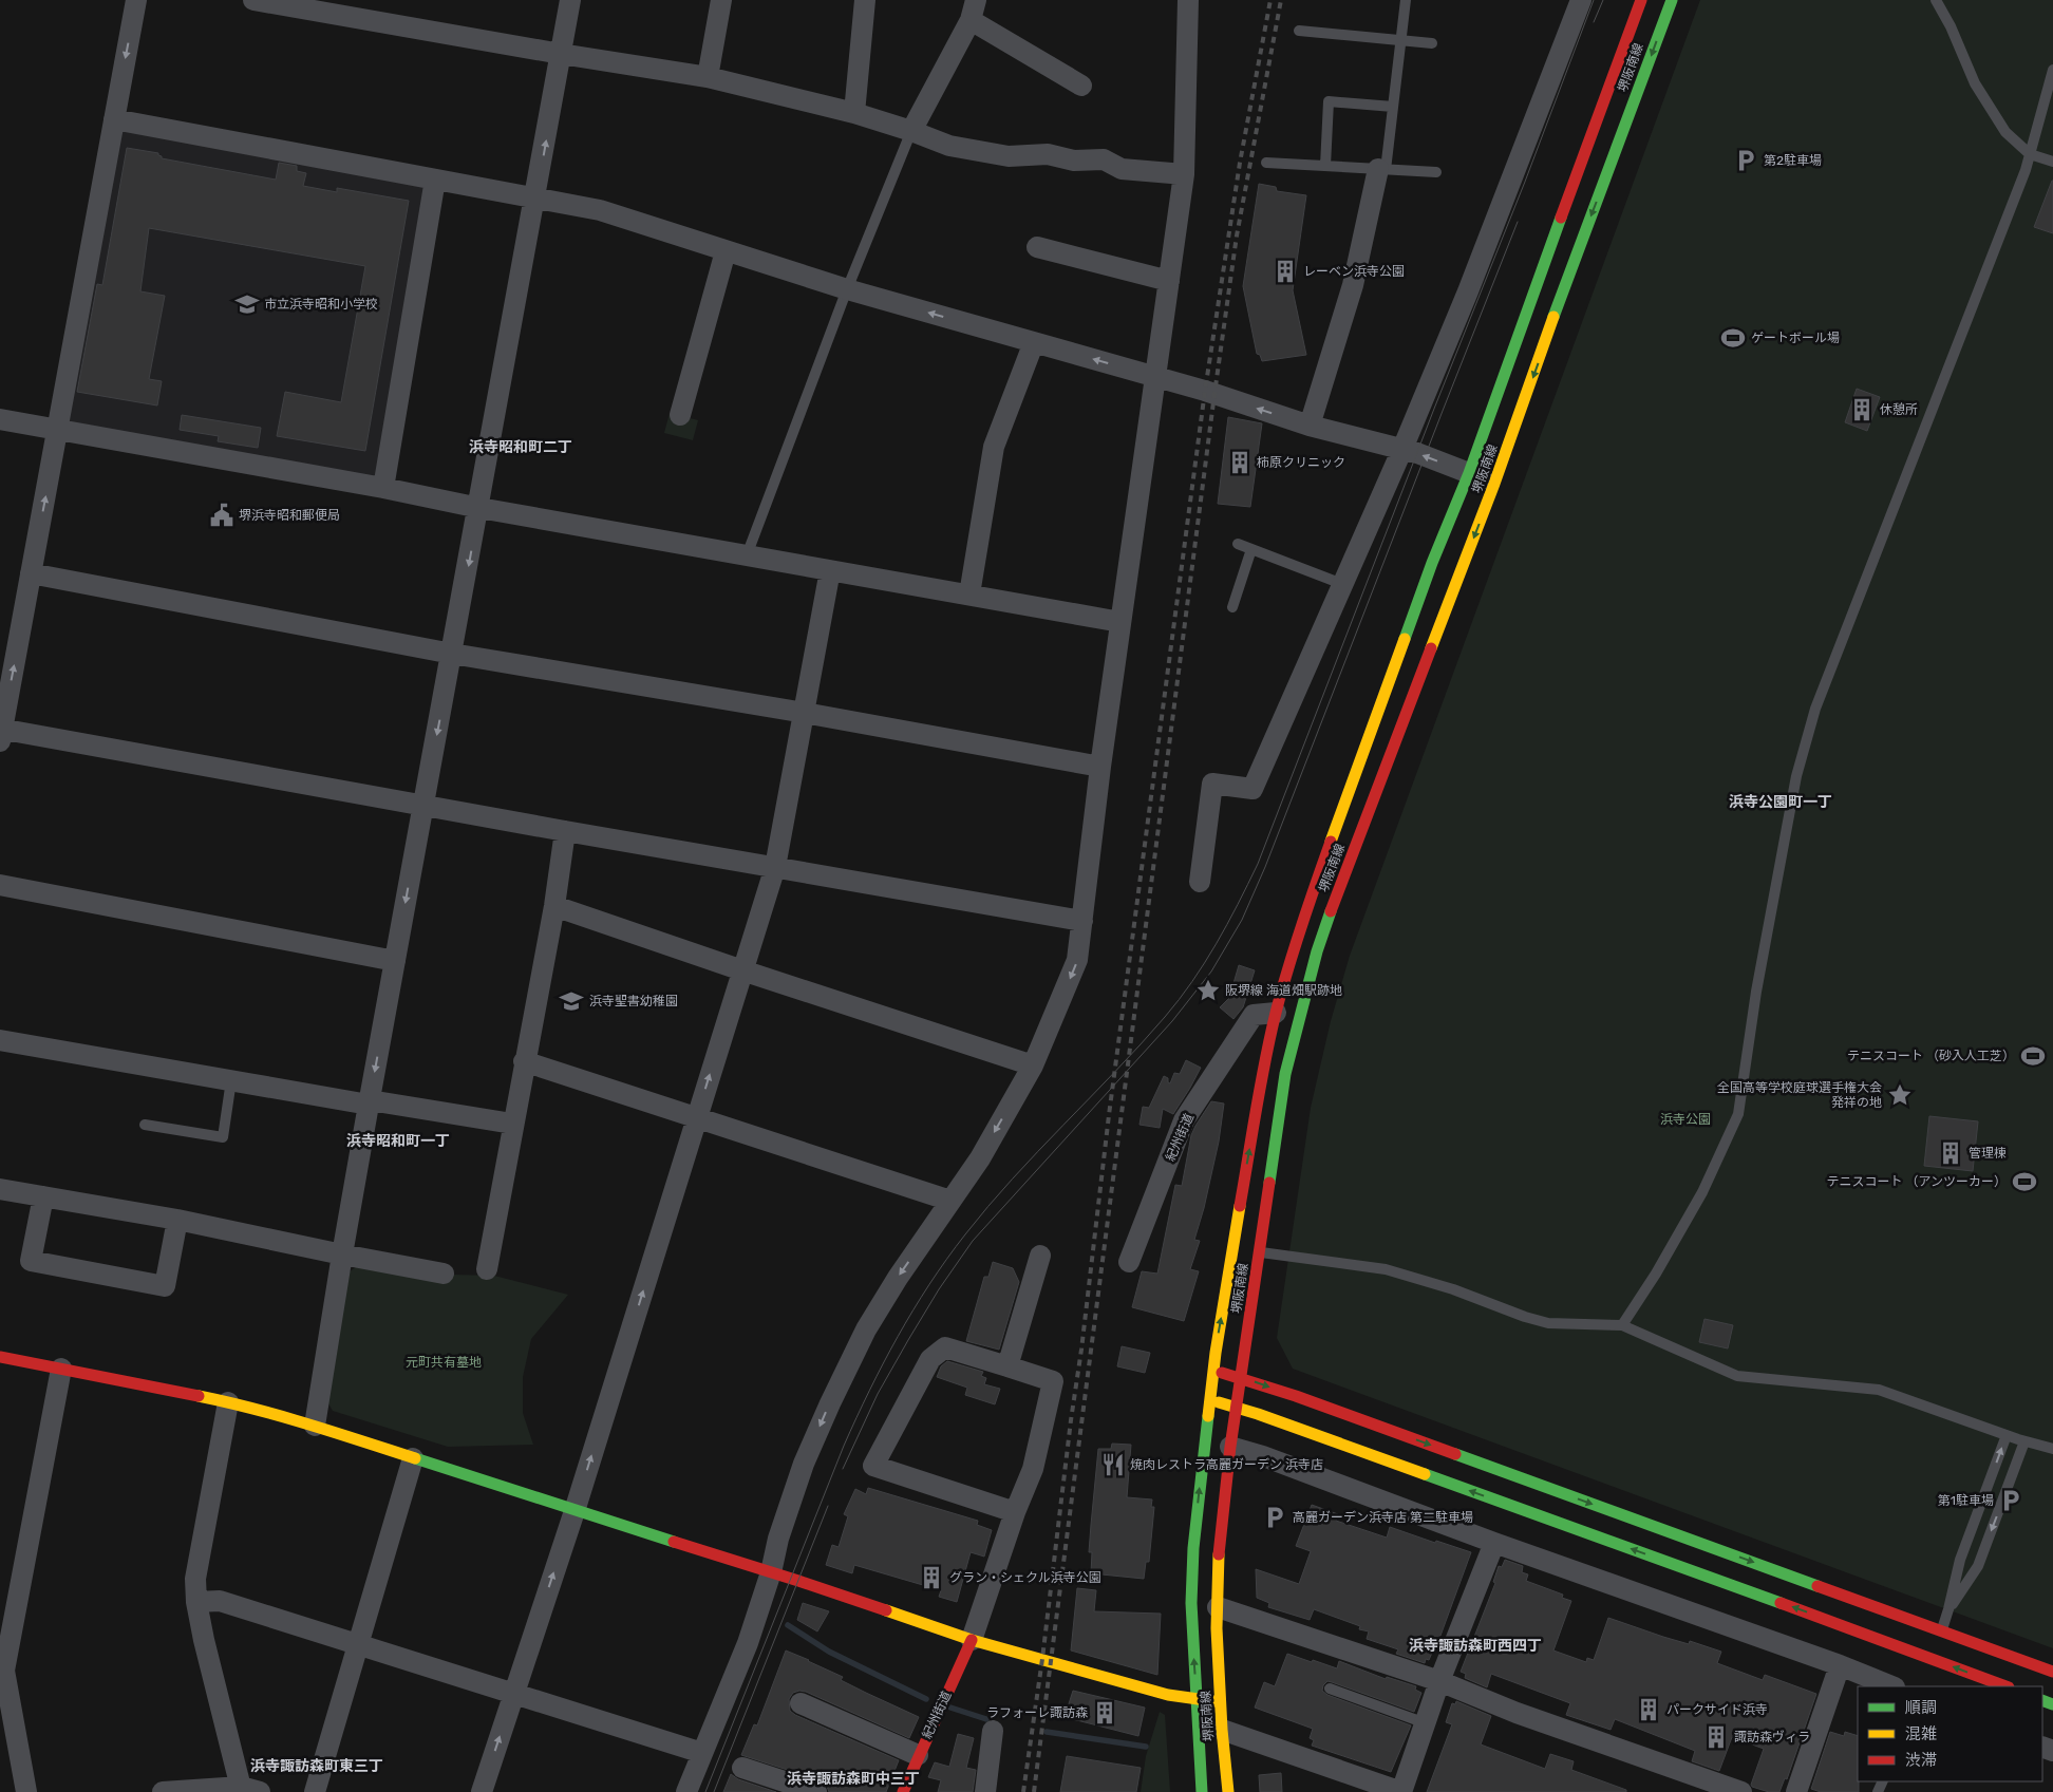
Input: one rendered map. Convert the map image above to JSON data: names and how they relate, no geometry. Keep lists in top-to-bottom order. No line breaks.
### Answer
{"streets":{"main road":["堺阪南線","紀州街道"]},"crossings":[["堺阪南線","紀州街道"]],"districts":["浜寺昭和町二丁","浜寺公園町一丁","浜寺昭和町一丁","浜寺諏訪森町西四丁","浜寺諏訪森町東三丁","浜寺諏訪森町中三丁"],"parks":["浜寺公園","元町共有墓地"],"places":{"parking":["第2駐車場","第1駐車場","高麗ガーデン浜寺店 第二駐車場"],"building":["レーベン浜寺公園","休憩所","柿原クリニック","管理棟","グラン・シェクル浜寺公園","パークサイド浜寺","ラフォーレ諏訪森","諏訪森ヴィラ"],"school or university":["市立浜寺昭和小学校","浜寺聖書幼稚園"],"sports":["ゲートボール場","テニスコート （砂入人工芝）","テニスコート （アンツーカー）"],"public building":["堺浜寺昭和郵便局"],"place":["阪堺線 海道畑駅跡地","全国高等学校庭球選手権大会 発祥の地"],"restaurant":["焼肉レストラ高麗ガーデン 浜寺店"]},"legend":["順調","混雑","渋滞"]}
